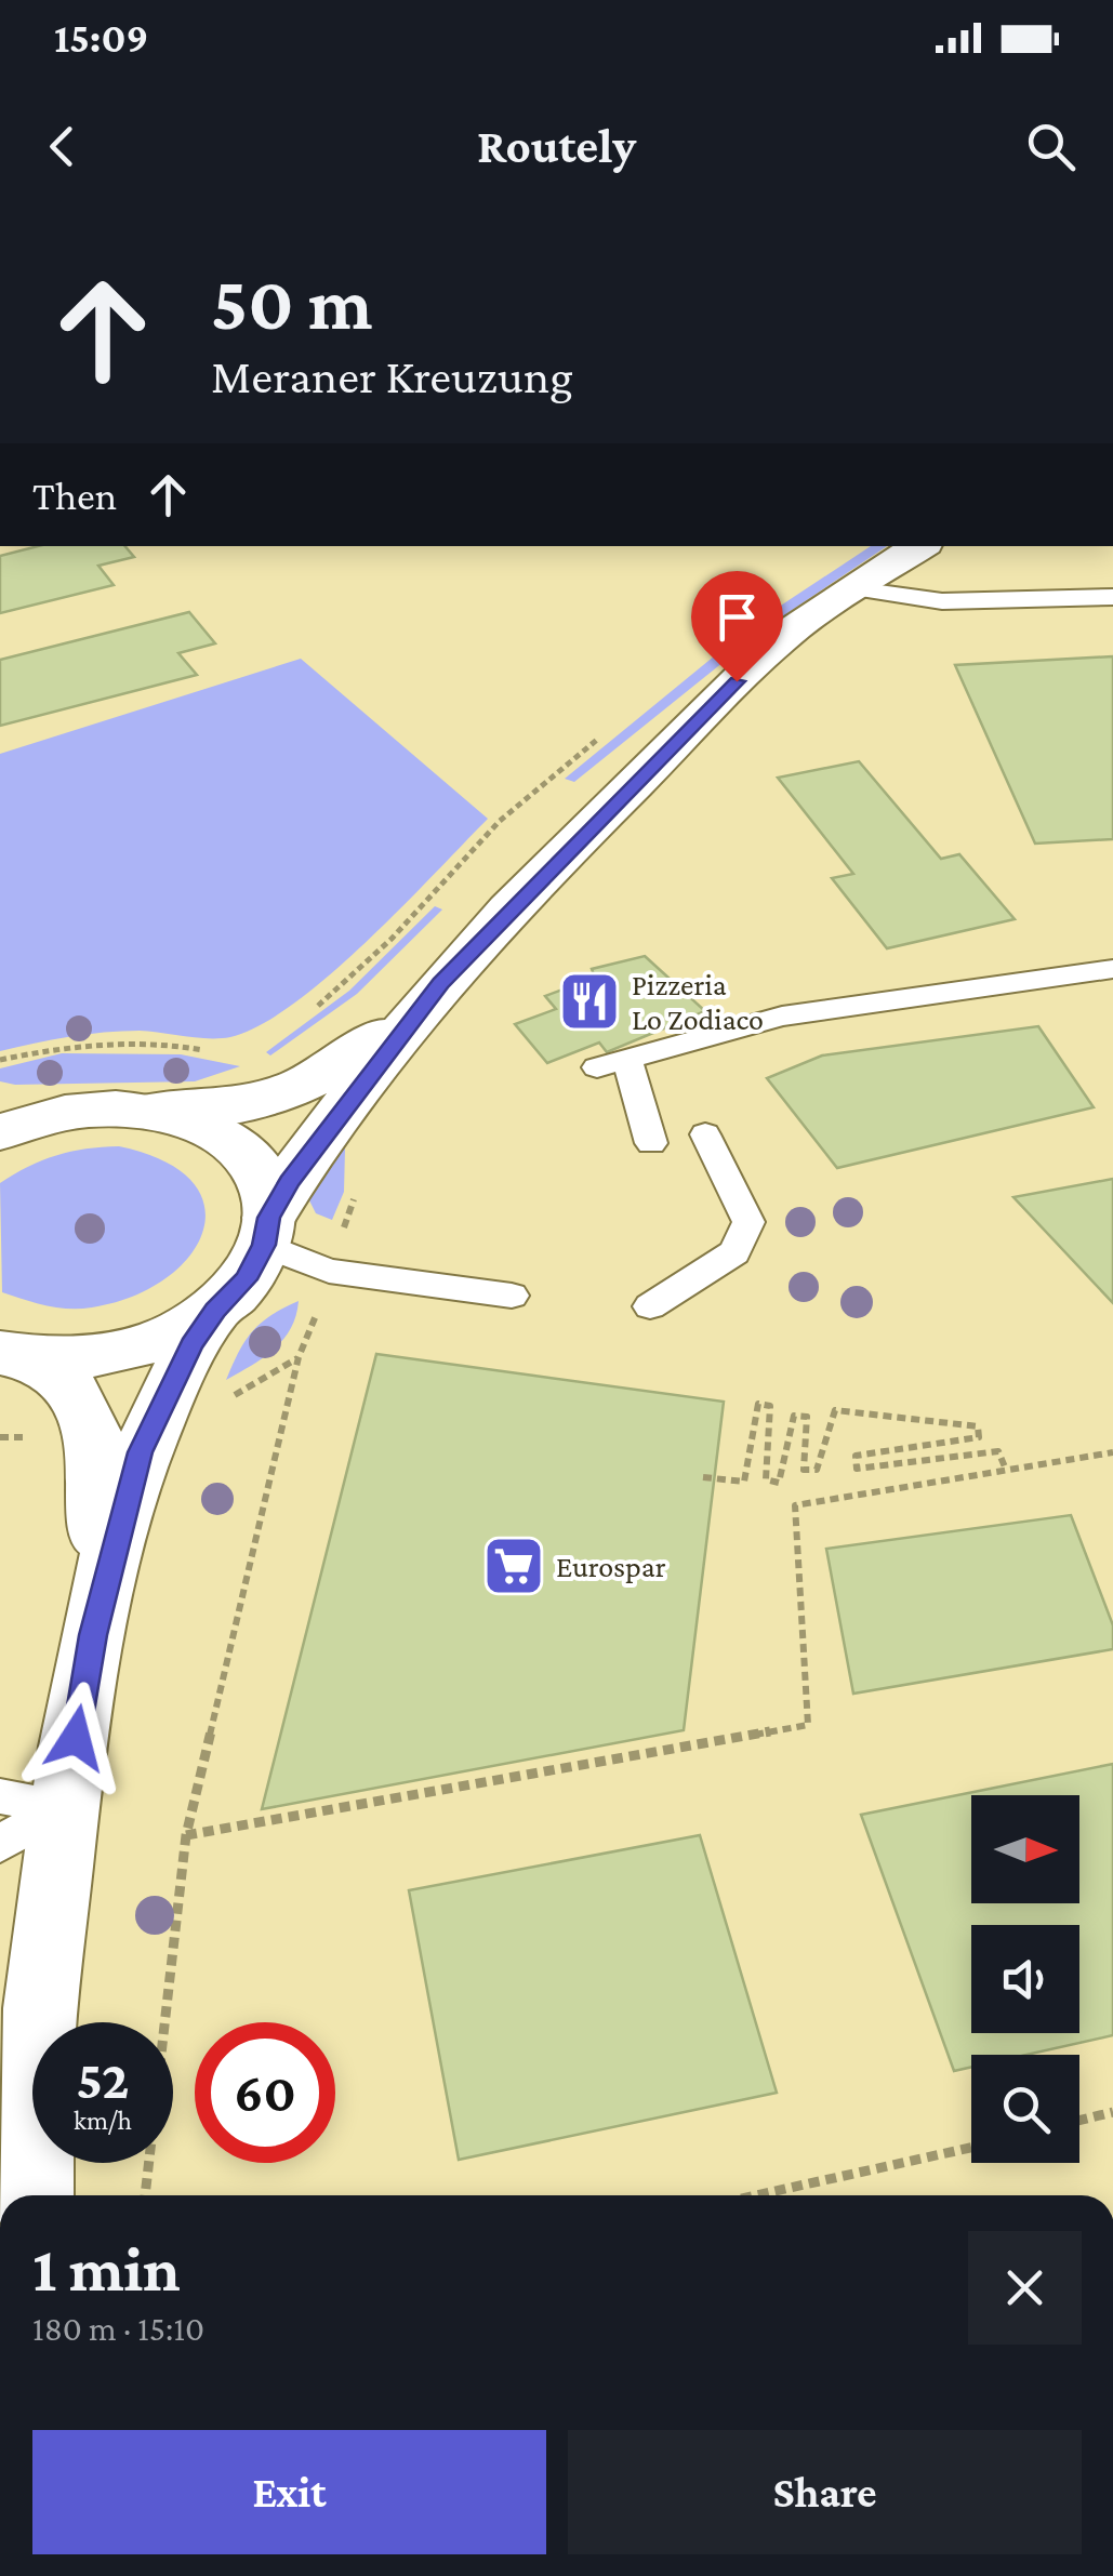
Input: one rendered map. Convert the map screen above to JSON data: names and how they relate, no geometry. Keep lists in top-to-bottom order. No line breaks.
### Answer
{"places":{"restaurant":["Pizzeria Lo Zodiaco"],"supermarket":["Eurospar"]},"north":"right","page":{"status":"15:09","header":"Routely","turn":["50 m","Meraner Kreuzung"],"then":"Then","speed":"52 km/h","limit":"60","heading":["1 min","180 m · 15:10"],"buttons":["Exit","Share"]}}
